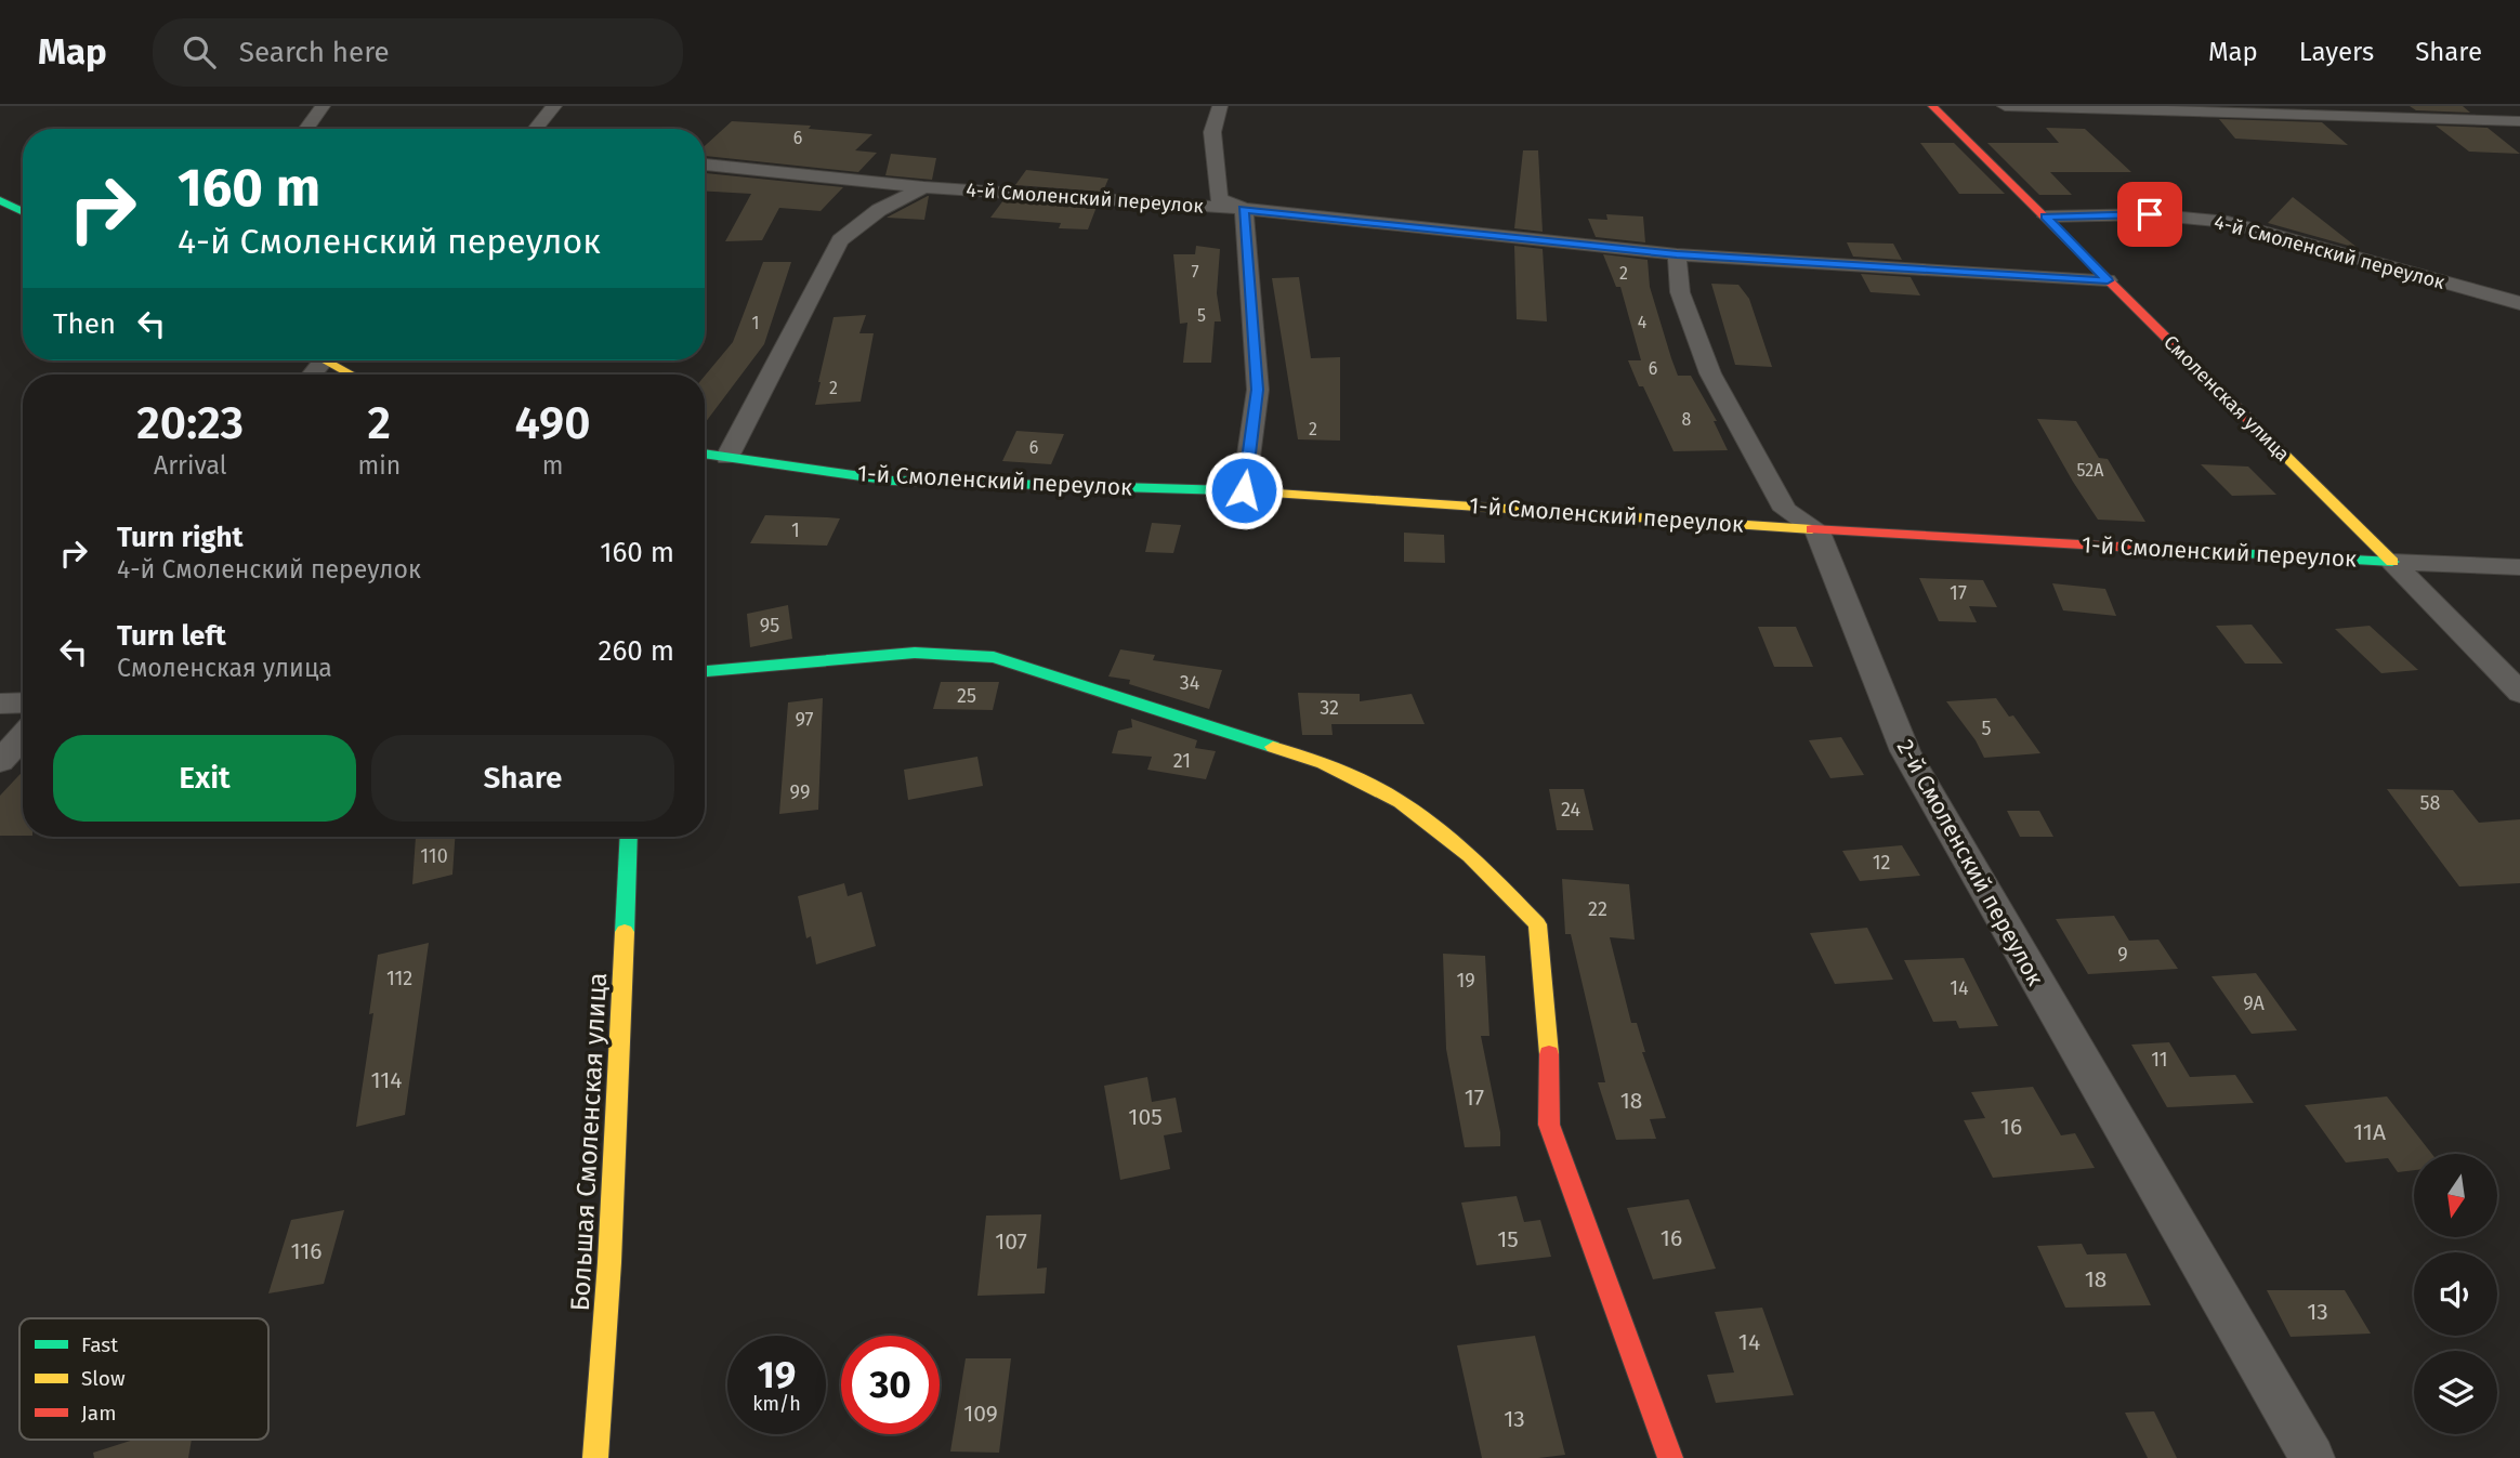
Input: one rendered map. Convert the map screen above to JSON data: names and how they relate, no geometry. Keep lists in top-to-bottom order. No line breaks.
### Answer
{"streets":{"street":["4-й Смоленский переулок","Смоленская улица","1-й Смоленский переулок","2-й Смоленский переулок","Большая Смоленская улица"]},"crossings":[["4-й Смоленский переулок","Смоленская улица"],["Смоленская улица","1-й Смоленский переулок"],["1-й Смоленский переулок","2-й Смоленский переулок"]],"house_numbers":["6","7","2","5","4","1","6","2","8","2","6","52А","1","17","95","34","25","32","97","5","21","99","58","24","110","12","22","9","112","19","14","9А","11","114","17","18","105","16","11А","16","15","107","116","18","13","14","109","13"],"legend":["Fast","Slow","Jam"],"north":"bottom","page":{"header":"Map","search":"Search here","nav":["Map","Layers","Share"],"turn":["160 m","4-й Смоленский переулок"],"then":"Then","eta":["20:23","Arrival","2","min","490","m"],"list":[{"name":"Turn right","note":"4-й Смоленский переулок","value":"160 m"},{"name":"Turn left","note":"Смоленская улица","value":"260 m"}],"buttons":["Exit","Share"],"speed":"19 km/h","limit":"30"}}
